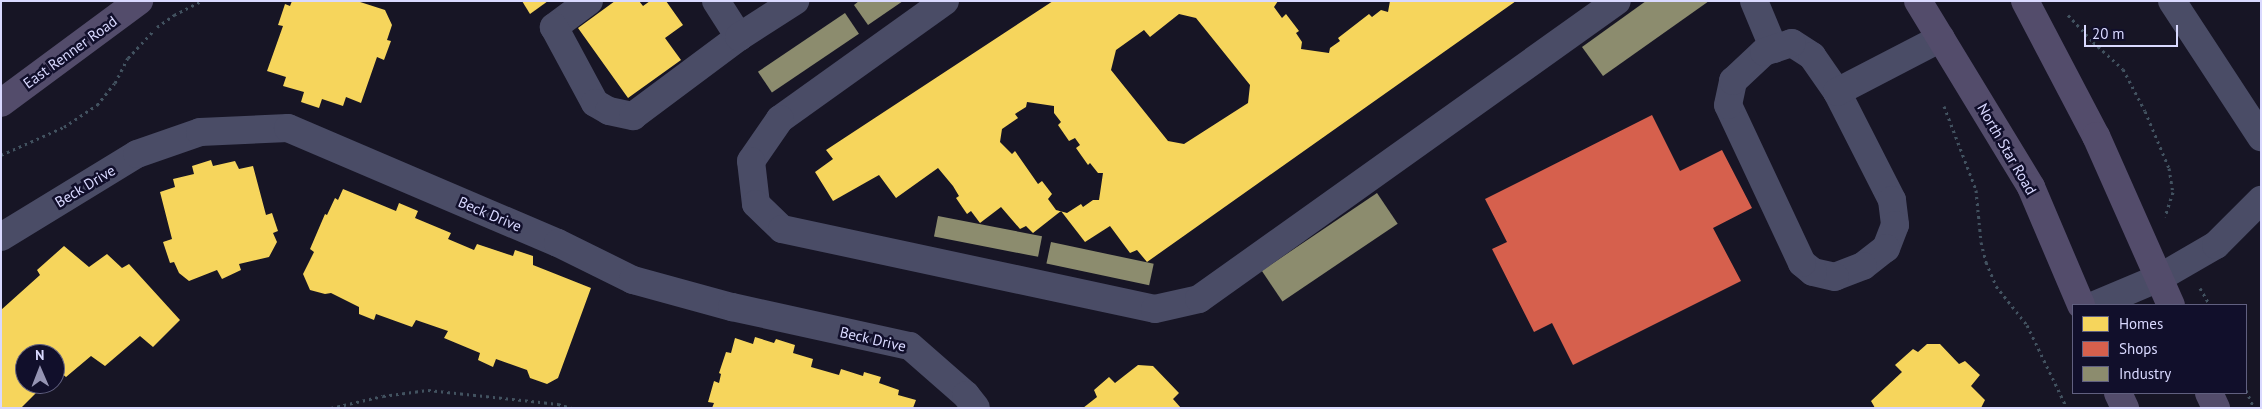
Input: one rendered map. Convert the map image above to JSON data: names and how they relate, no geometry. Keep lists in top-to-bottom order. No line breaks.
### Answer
{"streets":{"main road":["East Renner Road","North Star Road"],"lane":["Beck Drive"]},"legend":["Homes","Shops","Industry"],"scale_bar":"20 m","north":"top"}
